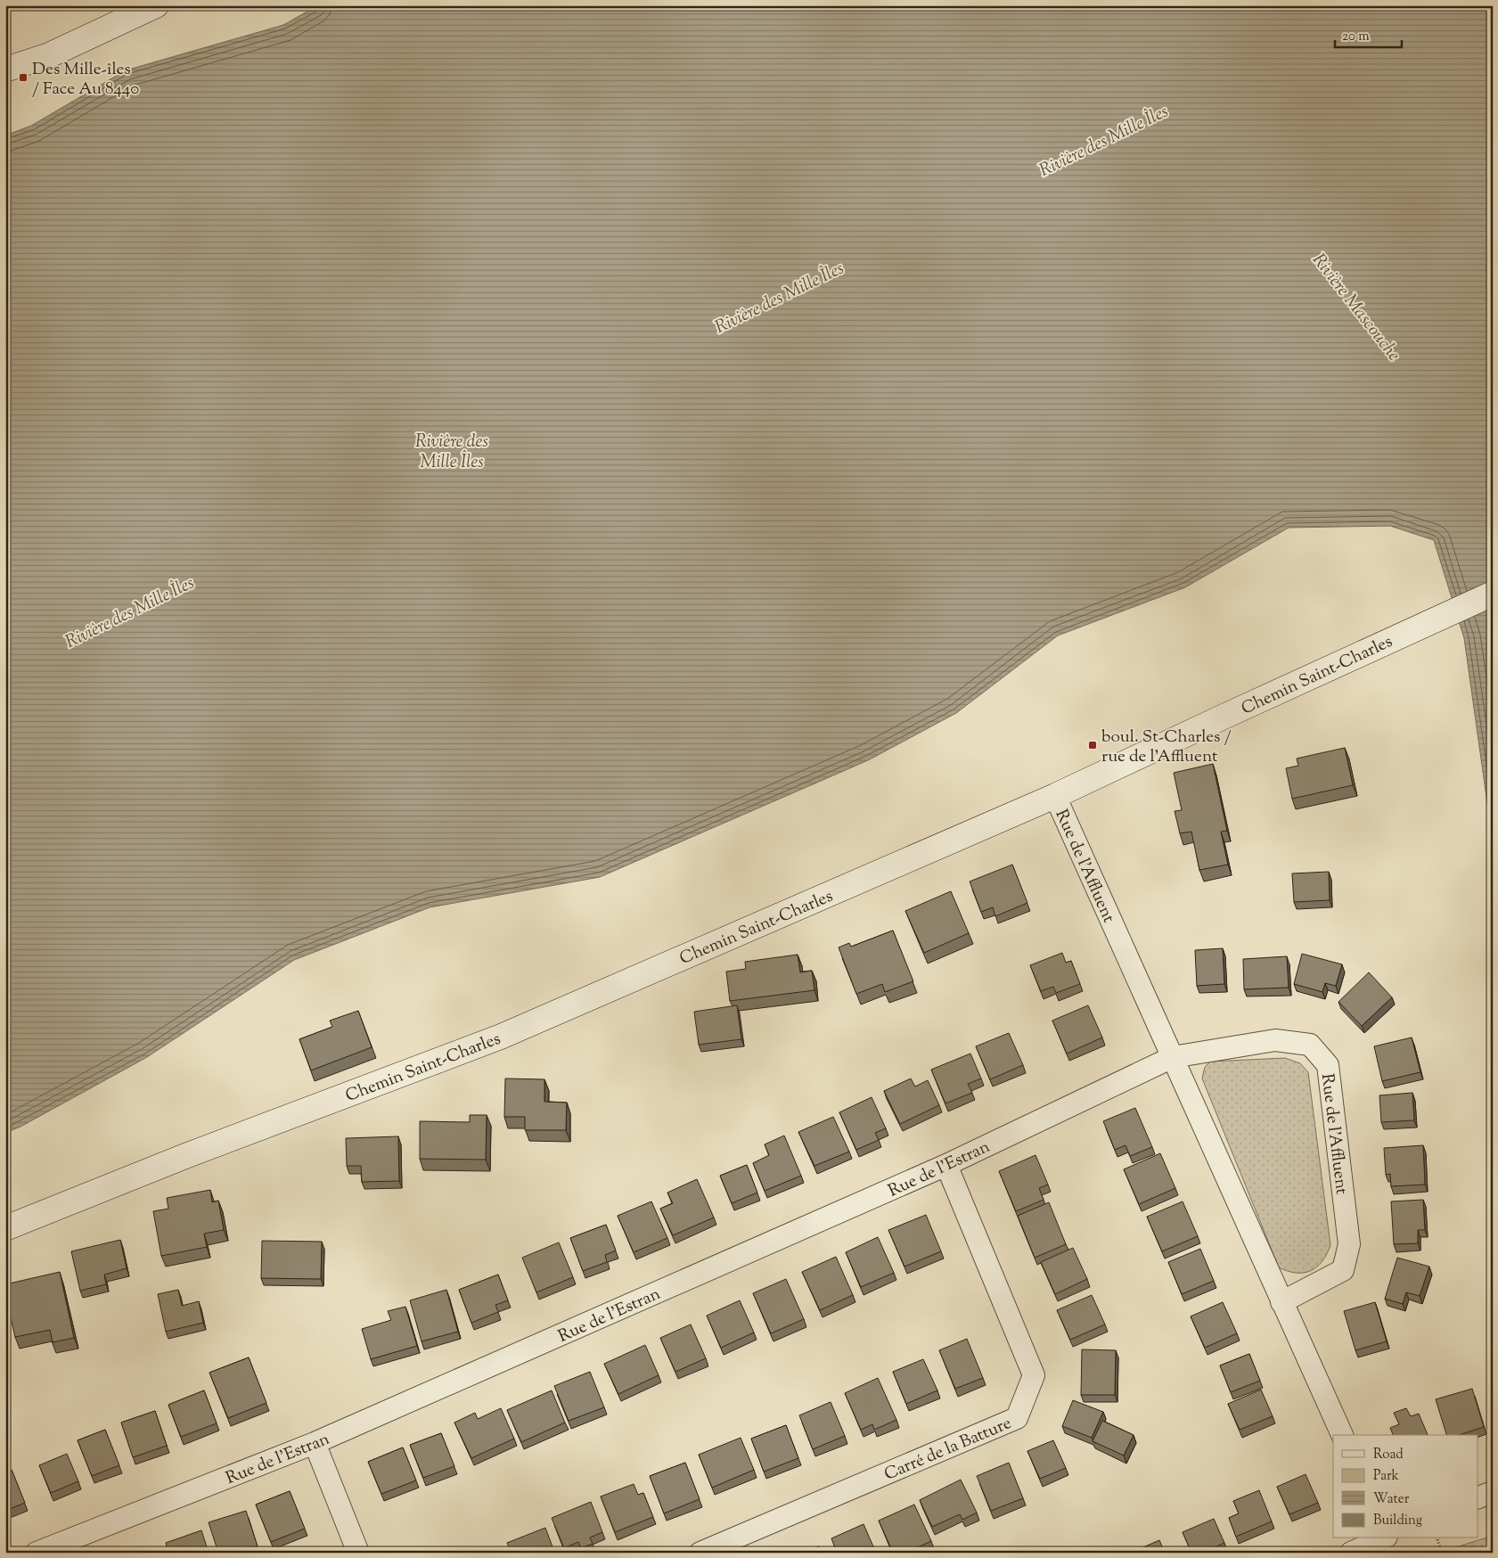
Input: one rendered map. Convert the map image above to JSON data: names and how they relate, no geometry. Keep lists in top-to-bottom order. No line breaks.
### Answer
{"streets":{"main road":["Chemin Saint-Charles"],"street":["Rue de l'Affluent","Rue de l'Estran","Carré de la Batture"]},"crossings":[["Chemin Saint-Charles","Rue de l'Affluent"],["Rue de l'Affluent","Rue de l'Estran"],["Rue de l'Estran","Carré de la Batture"]],"water":["Rivière des Mille Îles","Rivière Mascouche"],"places":{"transit":["Des Mille-îles / Face Au 8440","boul. St-Charles / rue de l'Affluent"]},"legend":["Road","Park","Water","Building"],"scale_bar":"20 m"}
